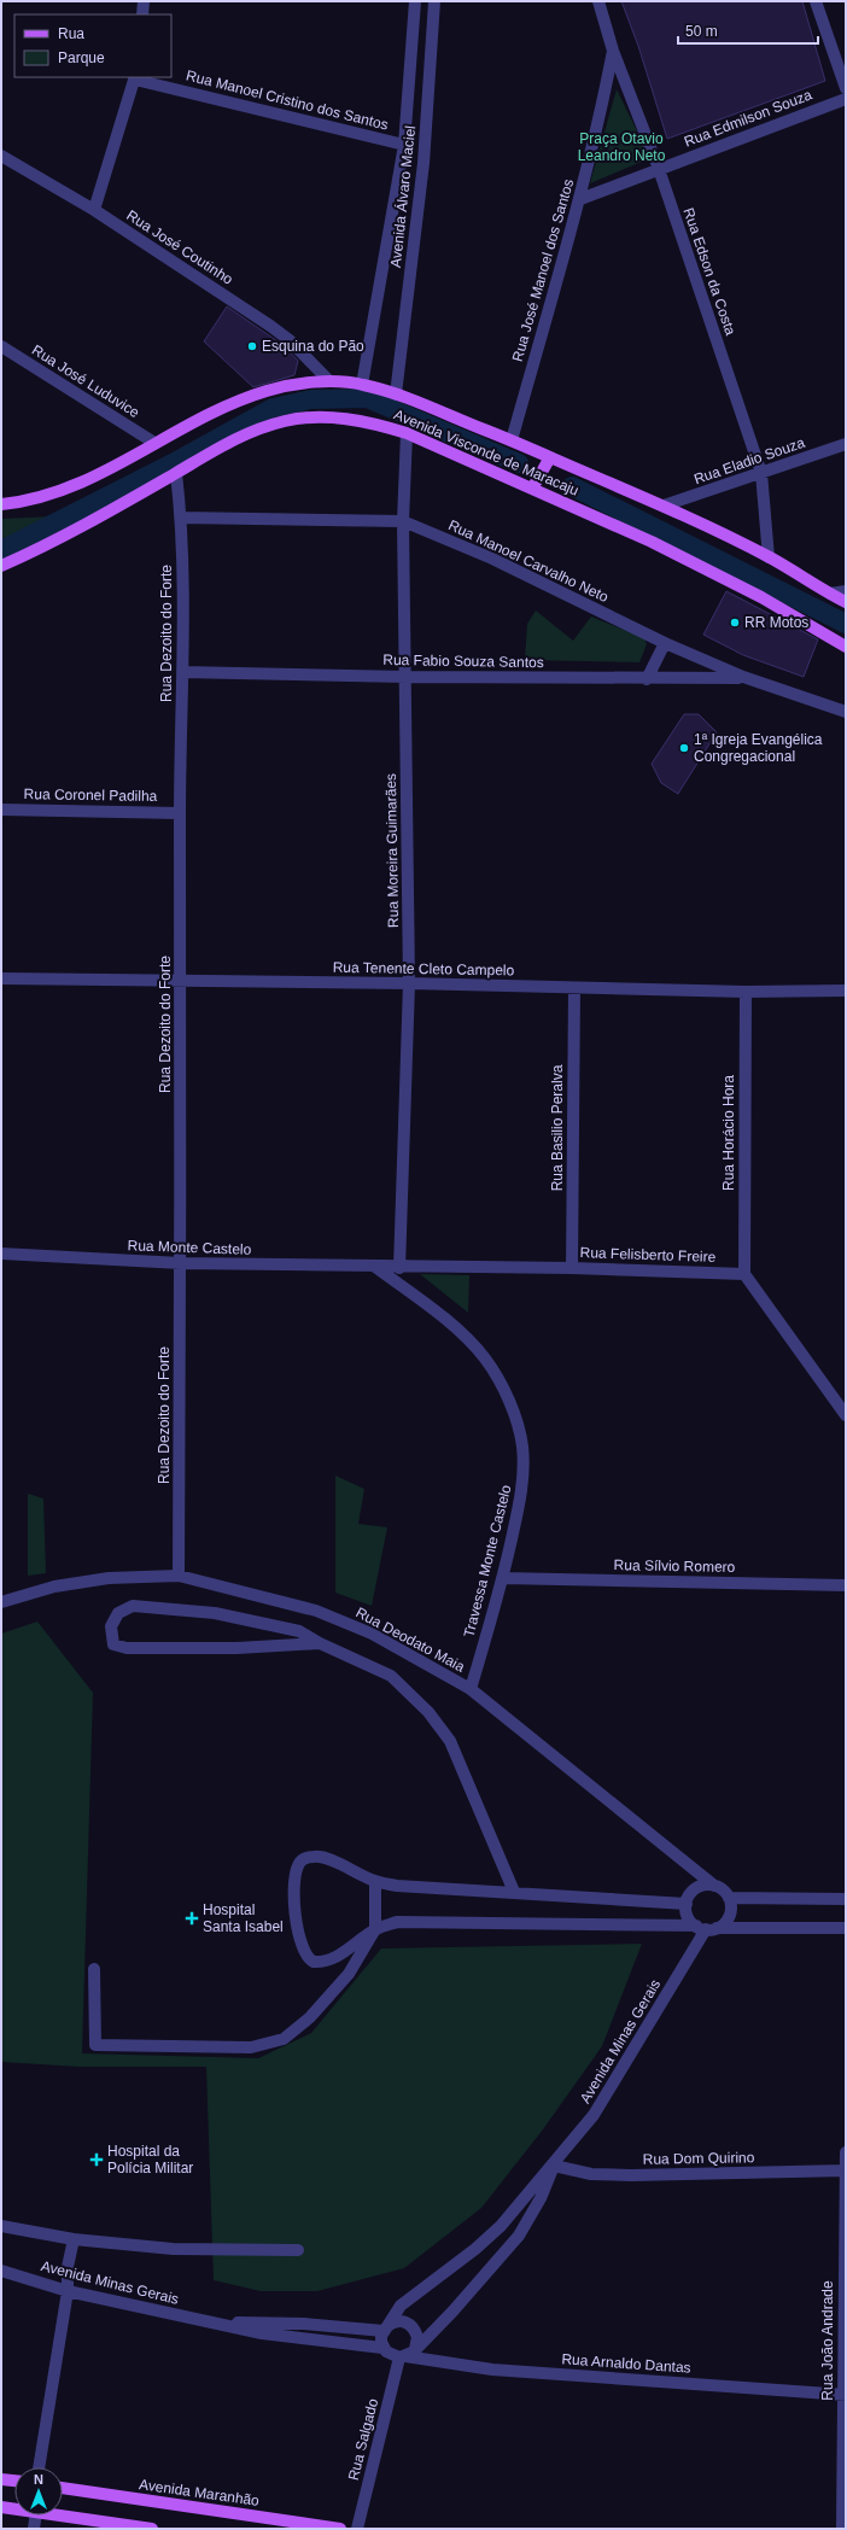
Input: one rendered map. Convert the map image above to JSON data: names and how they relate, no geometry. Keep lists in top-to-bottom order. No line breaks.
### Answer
{"streets":{"main road":["Avenida Visconde de Maracaju","Avenida Maranhão"],"street":["Rua Manoel Cristino dos Santos","Rua Edmilson Souza","Avenida Álvaro Maciel","Rua José Coutinho","Rua José Manoel dos Santos","Rua Edson da Costa","Rua José Luduvice","Rua Eladio Souza","Rua Manoel Carvalho Neto","Rua Dezoito do Forte","Rua Fabio Souza Santos","Rua Coronel Padilha","Rua Moreira Guimarães","Rua Tenente Cleto Campelo","Rua Basilio Peralva","Rua Horácio Hora","Rua Monte Castelo","Rua Felisberto Freire","Travessa Monte Castelo","Rua Sílvio Romero","Rua Deodato Maia","Avenida Minas Gerais","Rua Dom Quirino","Rua João Andrade","Rua Arnaldo Dantas","Rua Salgado"]},"crossings":[["Rua Manoel Cristino dos Santos","Avenida Álvaro Maciel"],["Rua Edmilson Souza","Rua José Manoel dos Santos"],["Rua Edmilson Souza","Rua Edson da Costa"],["Avenida Álvaro Maciel","Avenida Visconde de Maracaju"],["Rua José Coutinho","Avenida Visconde de Maracaju"],["Rua José Manoel dos Santos","Rua Edson da Costa"],["Rua José Manoel dos Santos","Avenida Visconde de Maracaju"],["Rua Edson da Costa","Avenida Visconde de Maracaju"],["Rua Edson da Costa","Rua Eladio Souza"],["Rua José Luduvice","Avenida Visconde de Maracaju"],["Avenida Visconde de Maracaju","Rua Eladio Souza"],["Avenida Visconde de Maracaju","Rua Dezoito do Forte"],["Avenida Visconde de Maracaju","Rua Moreira Guimarães"],["Rua Manoel Carvalho Neto","Rua Dezoito do Forte"],["Rua Manoel Carvalho Neto","Rua Fabio Souza Santos"],["Rua Manoel Carvalho Neto","Rua Moreira Guimarães"],["Rua Dezoito do Forte","Rua Fabio Souza Santos"],["Rua Dezoito do Forte","Rua Coronel Padilha"],["Rua Dezoito do Forte","Rua Tenente Cleto Campelo"],["Rua Dezoito do Forte","Rua Monte Castelo"],["Rua Dezoito do Forte","Rua Deodato Maia"],["Rua Fabio Souza Santos","Rua Moreira Guimarães"],["Rua Moreira Guimarães","Rua Tenente Cleto Campelo"],["Rua Moreira Guimarães","Rua Felisberto Freire"],["Rua Tenente Cleto Campelo","Rua Basilio Peralva"],["Rua Tenente Cleto Campelo","Rua Horácio Hora"],["Rua Basilio Peralva","Rua Felisberto Freire"],["Rua Horácio Hora","Rua Felisberto Freire"],["Rua Monte Castelo","Rua Felisberto Freire"],["Rua Monte Castelo","Travessa Monte Castelo"],["Rua Felisberto Freire","Travessa Monte Castelo"],["Travessa Monte Castelo","Rua Sílvio Romero"],["Travessa Monte Castelo","Rua Deodato Maia"],["Rua Deodato Maia","Avenida Minas Gerais"],["Avenida Minas Gerais","Rua Dom Quirino"],["Avenida Minas Gerais","Rua Arnaldo Dantas"],["Avenida Minas Gerais","Rua Salgado"],["Rua Dom Quirino","Rua João Andrade"],["Rua João Andrade","Rua Arnaldo Dantas"],["Rua Arnaldo Dantas","Rua Salgado"]],"parks":["Praça Otavio Leandro Neto"],"places":{"other":["Esquina do Pão","RR Motos","1ª Igreja Evangélica Congregacional"],"health":["Hospital Santa Isabel","Hospital da Polícia Militar"]},"legend":["Rua","Parque"],"scale_bar":"50 m","north":"top"}
